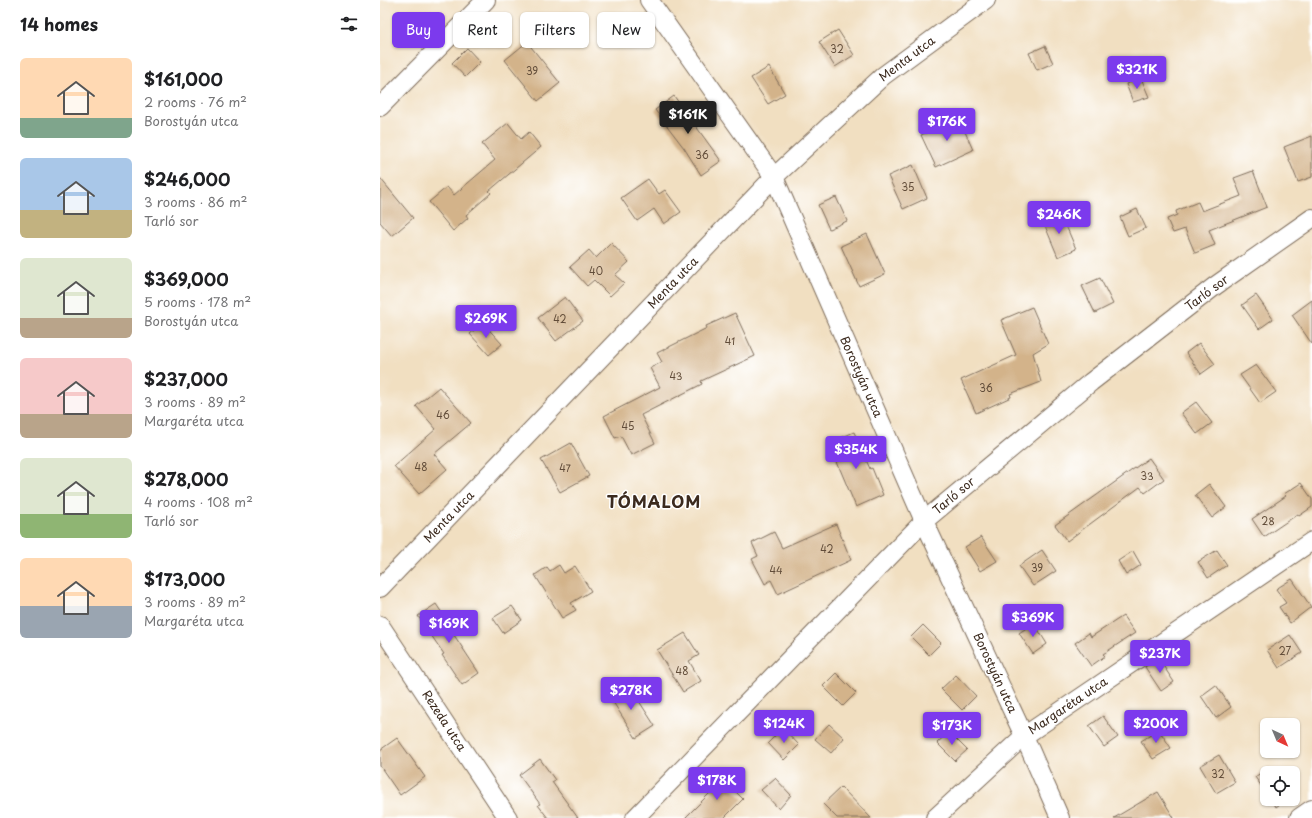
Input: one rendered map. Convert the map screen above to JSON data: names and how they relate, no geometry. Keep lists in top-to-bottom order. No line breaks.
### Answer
{"streets":{"street":["Menta utca","Tarló sor","Borostyán utca","Margaréta utca","Rezeda utca"]},"crossings":[["Menta utca","Borostyán utca"],["Tarló sor","Borostyán utca"],["Borostyán utca","Margaréta utca"]],"districts":["TÓMALOM"],"house_numbers":["32","39","36","35","40","42","41","43","36","46","45","48","47","33","28","42","39","44","27","48","32"],"north":"bottom right","page":{"heading":"14 homes","chip":["Buy","Rent","Filters","New"],"list":[{"name":"$161,000","note":"2 rooms · 76 m² · Borostyán utca"},{"name":"$246,000","note":"3 rooms · 86 m² · Tarló sor"},{"name":"$369,000","note":"5 rooms · 178 m² · Borostyán utca"},{"name":"$237,000","note":"3 rooms · 89 m² · Margaréta utca"},{"name":"$278,000","note":"4 rooms · 108 m² · Tarló sor"},{"name":"$173,000","note":"3 rooms · 89 m² · Margaréta utca"}],"price":["$321K","$161K","$176K","$246K","$269K","$354K","$369K","$169K","$237K","$278K","$124K","$200K","$173K","$178K"]}}
